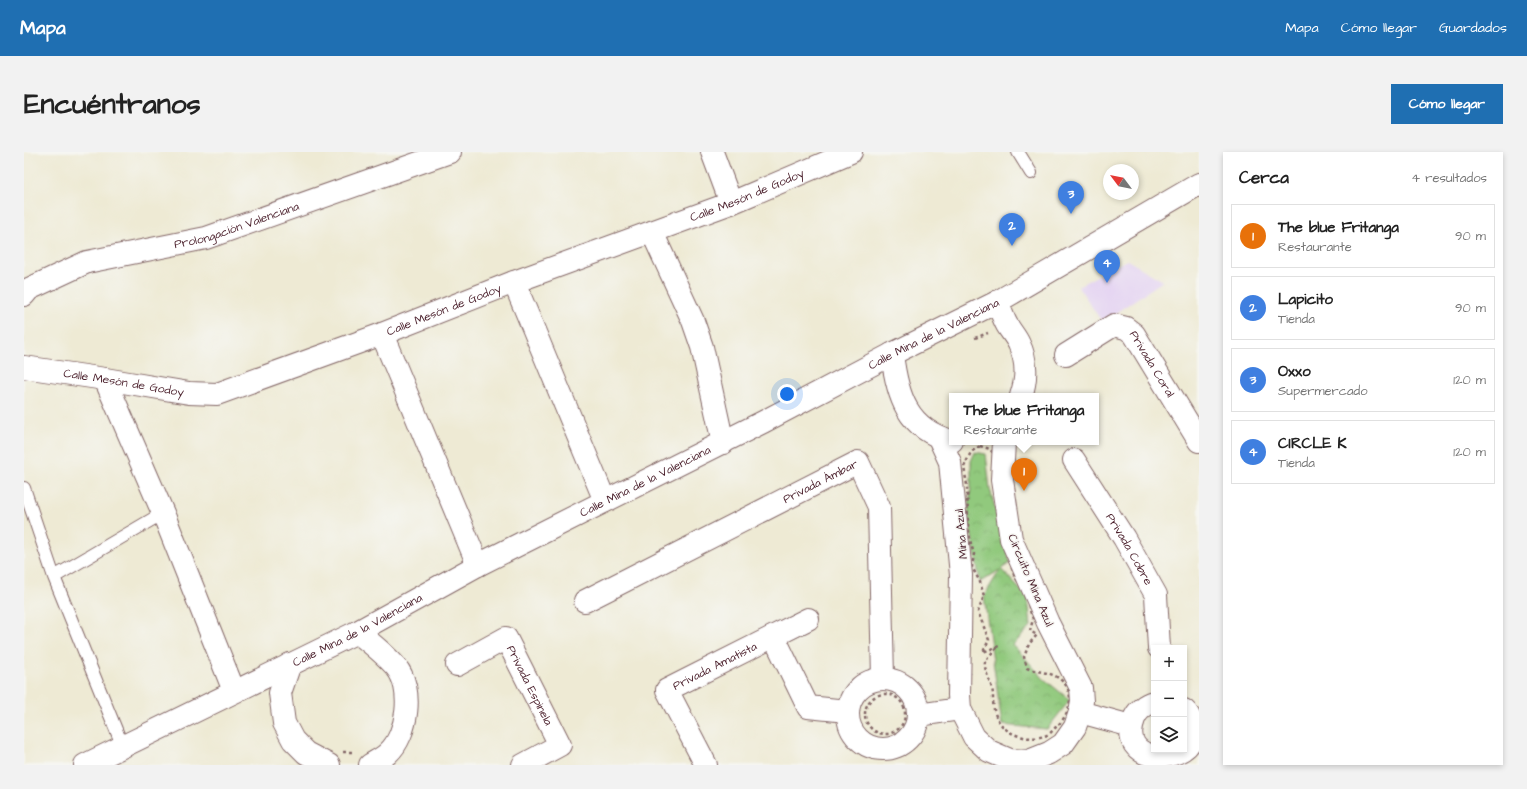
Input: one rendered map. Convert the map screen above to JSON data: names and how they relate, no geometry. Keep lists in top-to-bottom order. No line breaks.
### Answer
{"streets":{"street":["Calle Mesón de Godoy","Prolongación Valenciana","Calle Mina de la Valenciana","Privada Coral","Privada Ámbar","Privada Cobre","Circuito Mina Azul","Privada Amatista","Privada Espinela"],"path":["Mina Azul"]},"crossings":[["Calle Mina de la Valenciana","Circuito Mina Azul"]],"north":"top left","page":{"header":"Mapa","nav":["Mapa","Cómo llegar","Guardados"],"buttons":"Cómo llegar","title":"Encuéntranos","heading":["Cerca","4 resultados"],"pins":["3","2","4","1"],"list":[{"mark":"1","name":"The blue Fritanga","note":"Restaurante","value":"90 m"},{"mark":"2","name":"Lapicito","note":"Tienda","value":"90 m"},{"mark":"3","name":"Oxxo","note":"Supermercado","value":"120 m"},{"mark":"4","name":"CIRCLE K","note":"Tienda","value":"120 m"}],"popup":["The blue Fritanga","Restaurante"],"map_buttons":["+","−"]}}
